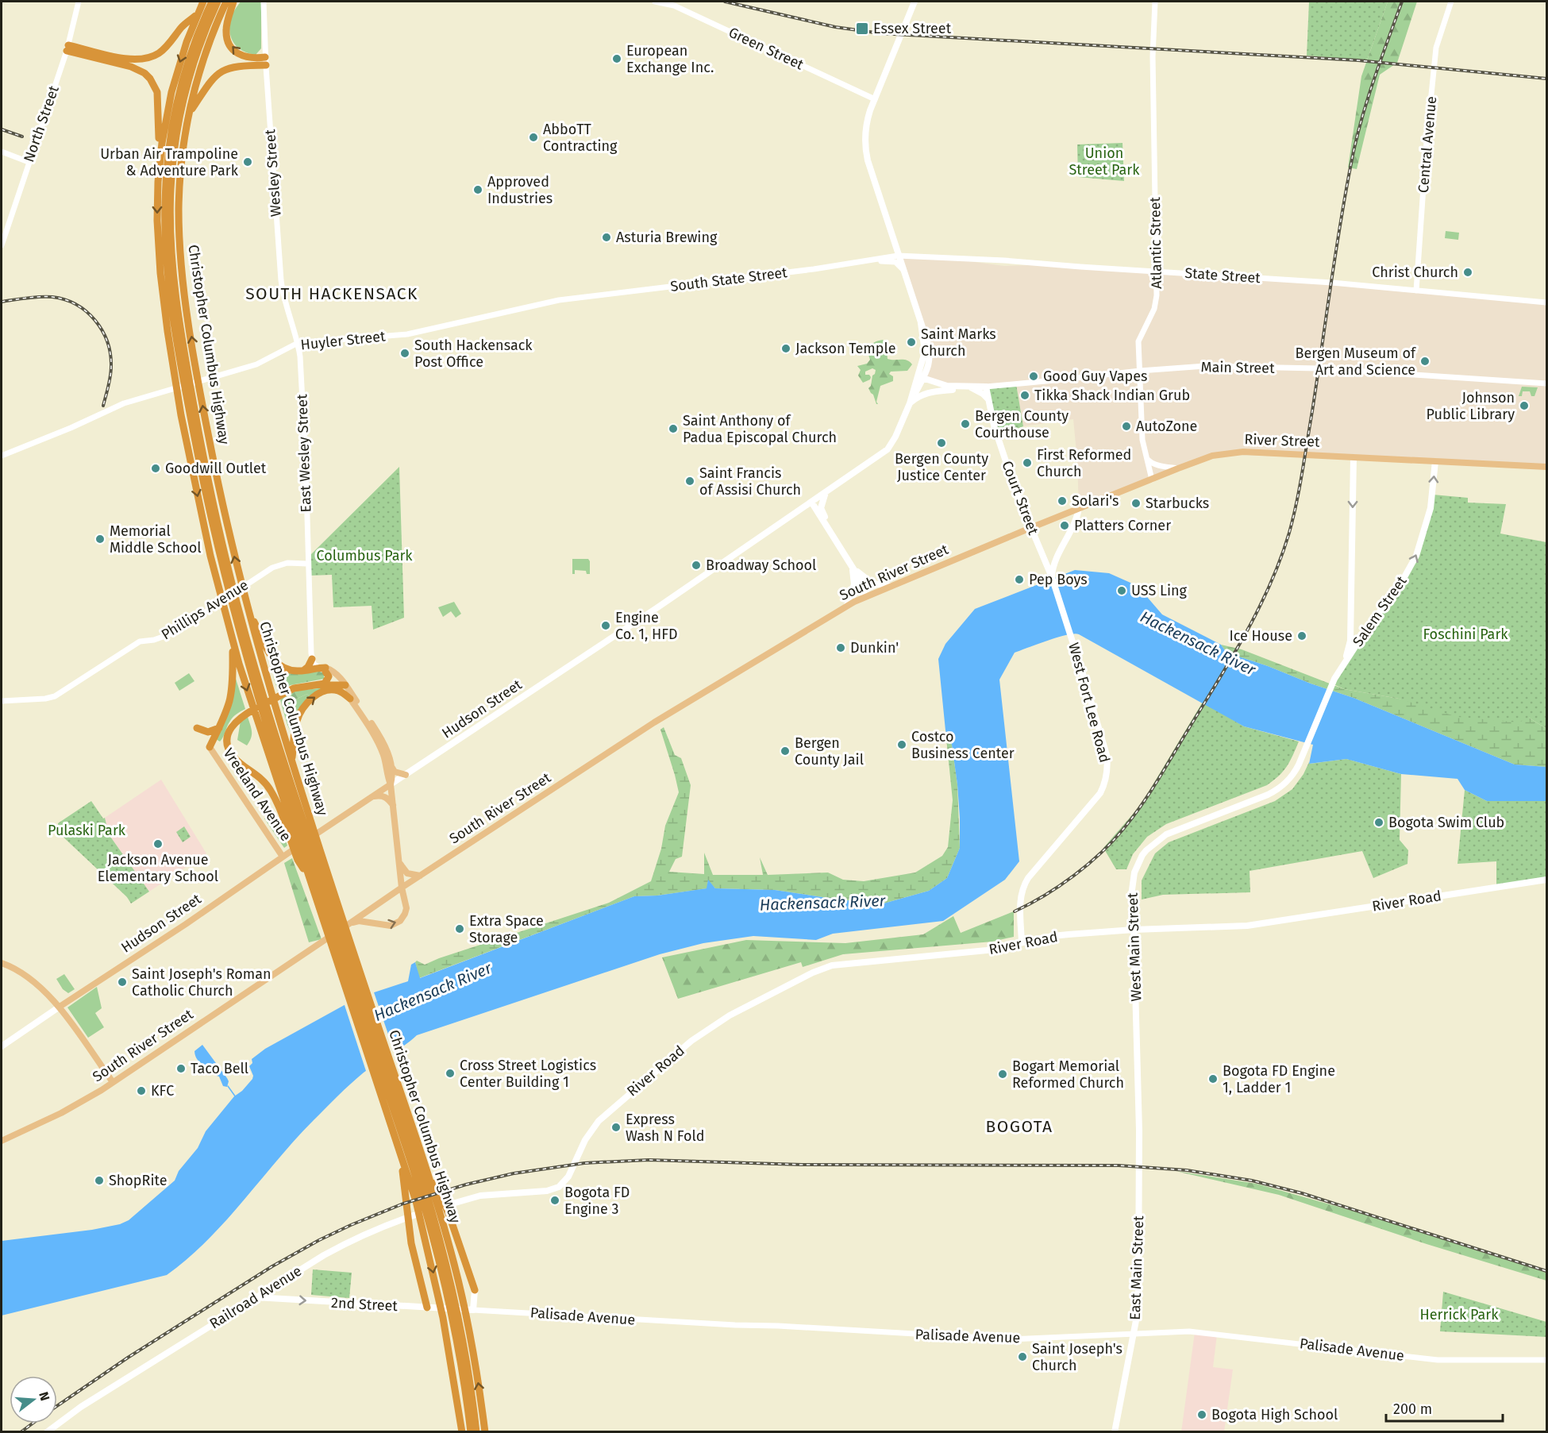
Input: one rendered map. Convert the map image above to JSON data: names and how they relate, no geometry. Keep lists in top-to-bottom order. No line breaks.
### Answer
{"streets":{"highway":["Christopher Columbus Highway"],"main road":["Main Street","River Street","Court Street","South River Street","Salem Street","West Fort Lee Road","Hudson Street","Vreeland Avenue","River Road","West Main Street","East Main Street","Railroad Avenue","2nd Street"],"street":["Green Street","North Street","Central Avenue","Wesley Street","Atlantic Street","State Street","South State Street","Huyler Street","East Wesley Street","Phillips Avenue","Palisade Avenue"]},"crossings":[["Central Avenue","State Street"],["Wesley Street","Huyler Street"],["Wesley Street","East Wesley Street"],["Atlantic Street","State Street"],["Atlantic Street","Main Street"],["Atlantic Street","River Street"],["State Street","South State Street"],["South State Street","Huyler Street"],["Huyler Street","East Wesley Street"],["Main Street","Court Street"],["Main Street","Hudson Street"],["River Street","Court Street"],["River Street","South River Street"],["River Street","Salem Street"],["East Wesley Street","Phillips Avenue"],["Court Street","South River Street"],["Court Street","West Fort Lee Road"],["Salem Street","West Main Street"],["West Fort Lee Road","River Road"],["Hudson Street","Vreeland Avenue"],["River Road","West Main Street"],["River Road","Railroad Avenue"],["West Main Street","East Main Street"],["East Main Street","Palisade Avenue"],["Railroad Avenue","2nd Street"],["2nd Street","Palisade Avenue"]],"one_way":["2nd Street"],"districts":["SOUTH HACKENSACK","BOGOTA"],"water":["Hackensack River"],"parks":["Union Street Park","Columbus Park","Foschini Park","Pulaski Park","Herrick Park"],"places":{"transit":["Essex Street"],"other":["European Exchange Inc.","AbboTT Contracting","Urban Air Trampoline & Adventure Park","Approved Industries","Asturia Brewing","Christ Church","Saint Marks Church","Jackson Temple","South Hackensack Post Office","Bergen Museum of Art and Science","Good Guy Vapes","Tikka Shack Indian Grub","Johnson Public Library","Bergen County Courthouse","AutoZone","Saint Anthony of Padua Episcopal Church","Bergen County Justice Center","First Reformed Church","Goodwill Outlet","Saint Francis of Assisi Church","Solari's","Starbucks","Platters Corner","Memorial Middle School","Broadway School","Pep Boys","USS Ling","Engine Co. 1, HFD","Ice House","Dunkin'","Costco Business Center","Bergen County Jail","Bogota Swim Club","Jackson Avenue Elementary School","Extra Space Storage","Saint Joseph's Roman Catholic Church","Taco Bell","Cross Street Logistics Center Building 1","Bogart Memorial Reformed Church","Bogota FD Engine 1, Ladder 1","KFC","Express Wash N Fold","ShopRite","Bogota FD Engine 3","Saint Joseph's Church","Bogota High School"]},"scale_bar":"200 m","north":"right"}
